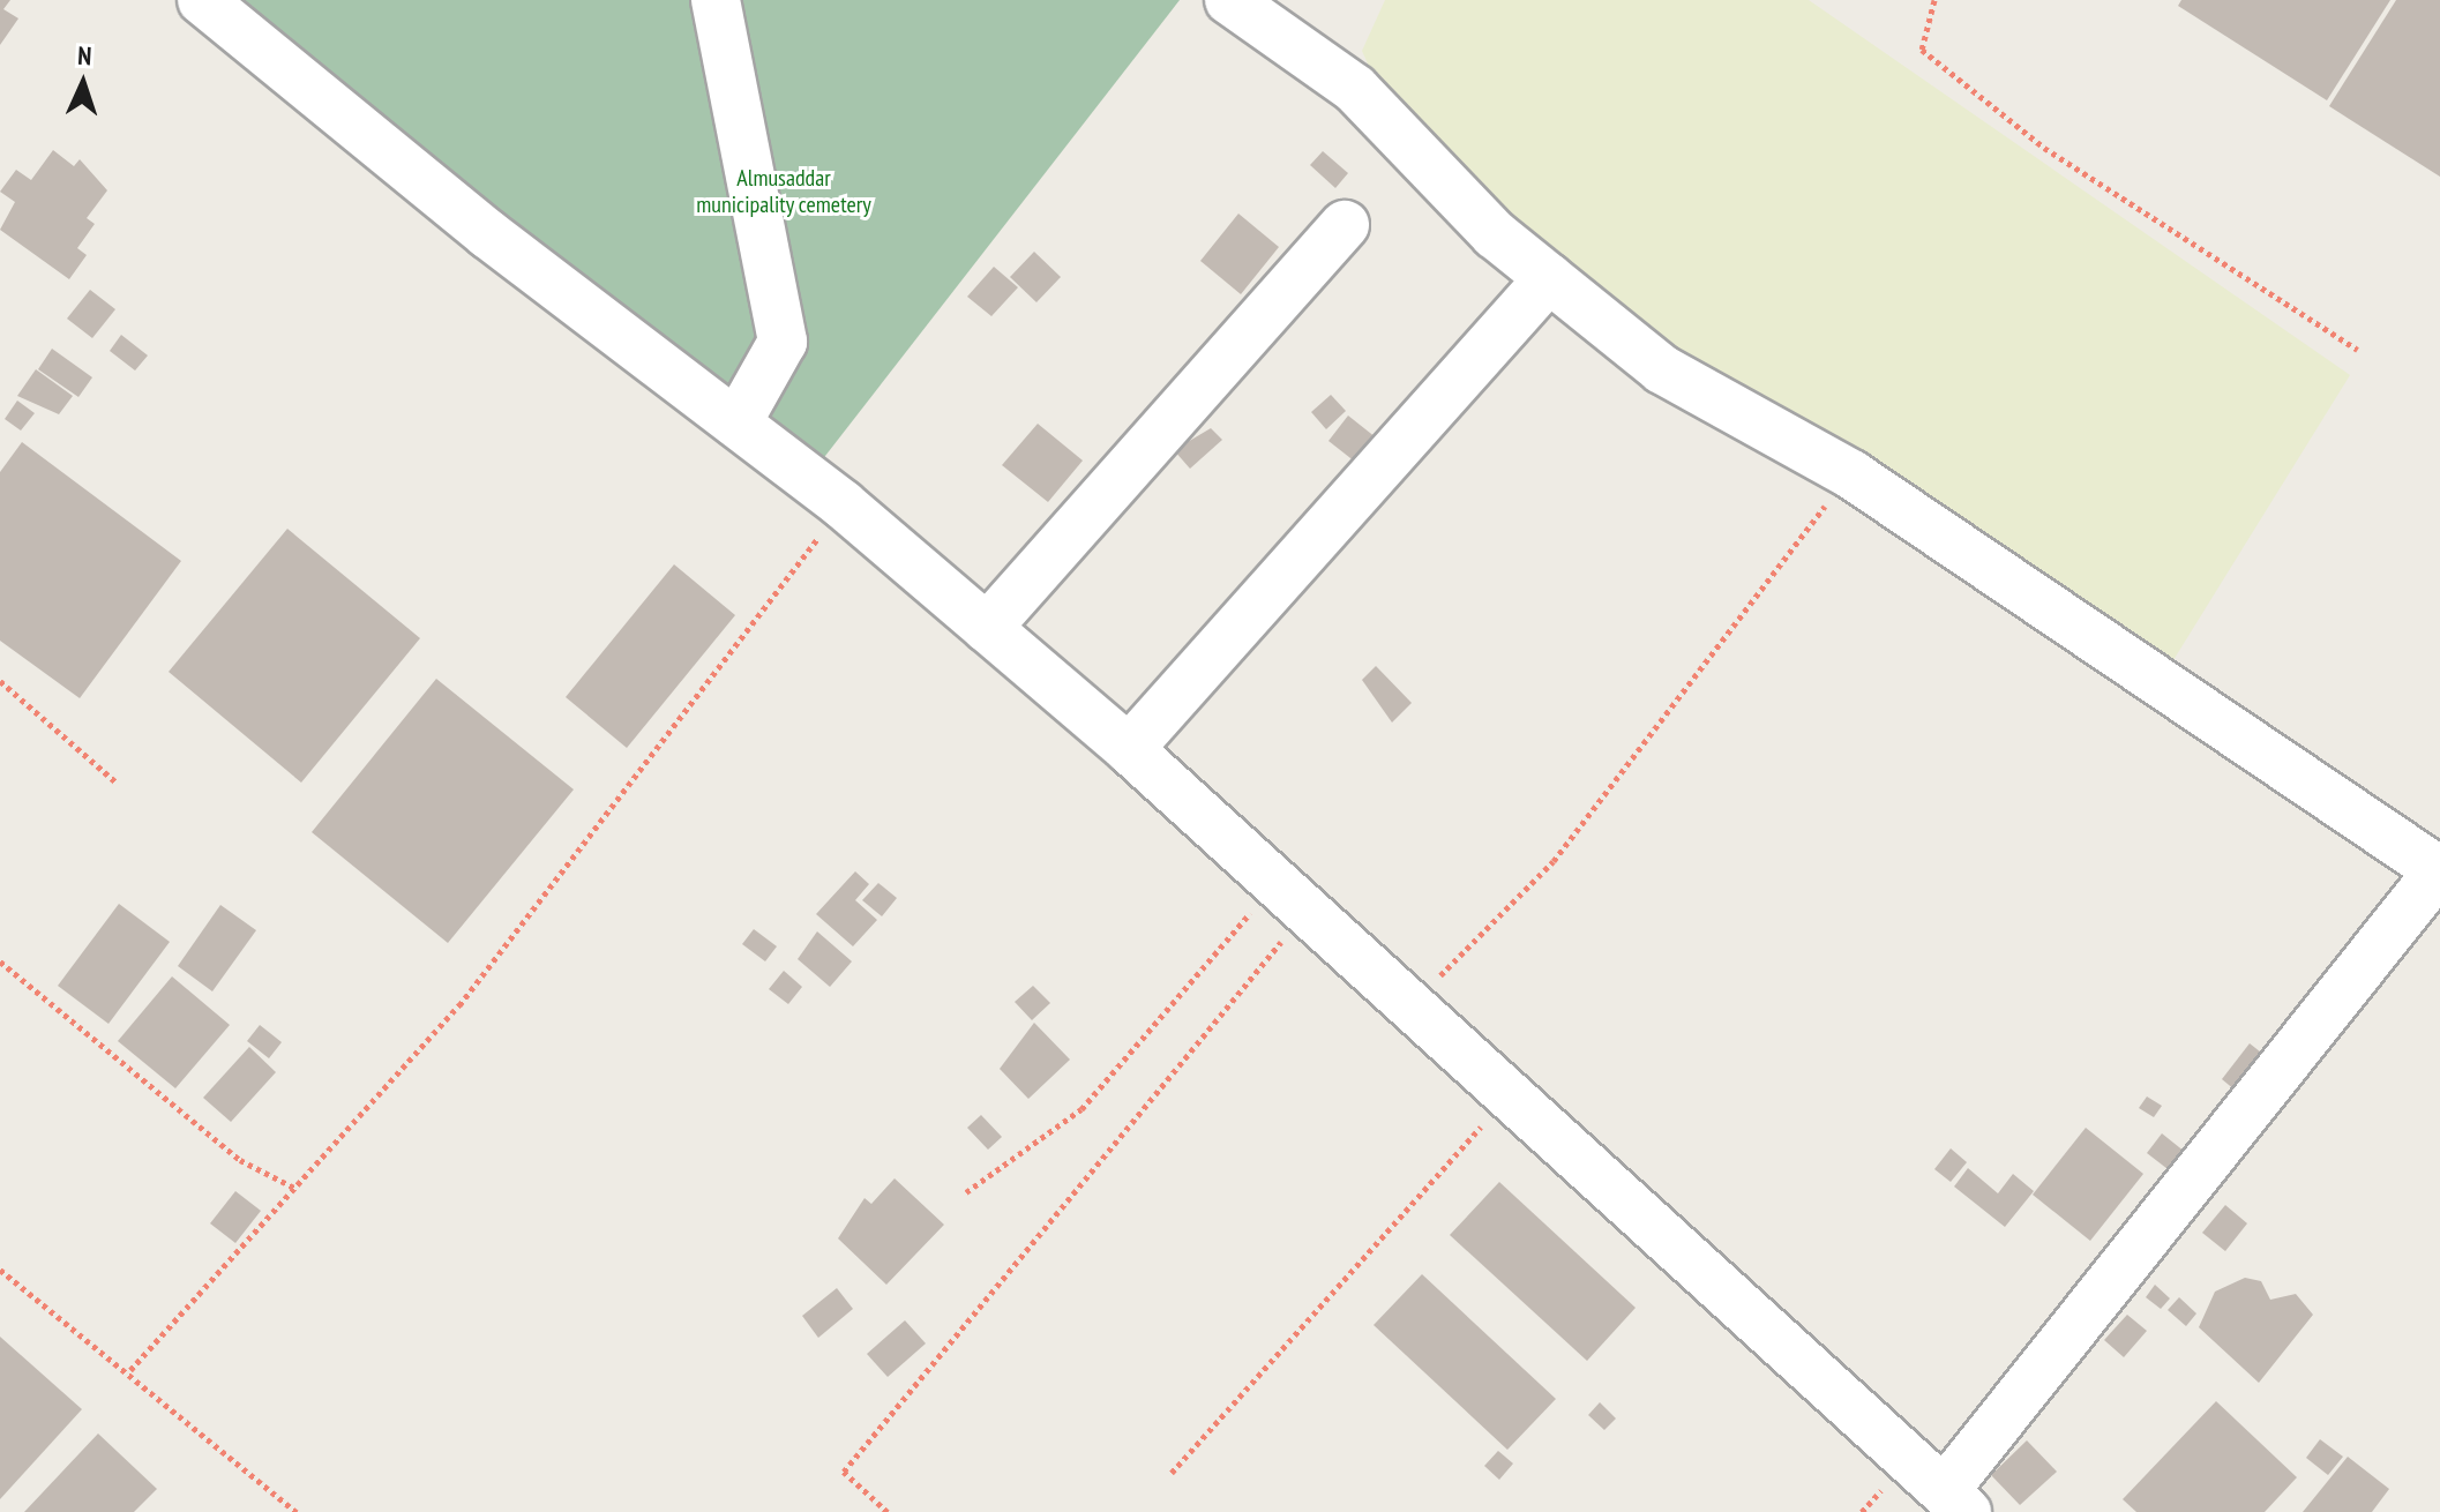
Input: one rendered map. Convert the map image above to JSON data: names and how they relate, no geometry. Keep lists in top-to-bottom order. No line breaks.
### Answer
{"parks":["Almusaddar municipality cemetery"],"north":"top"}
